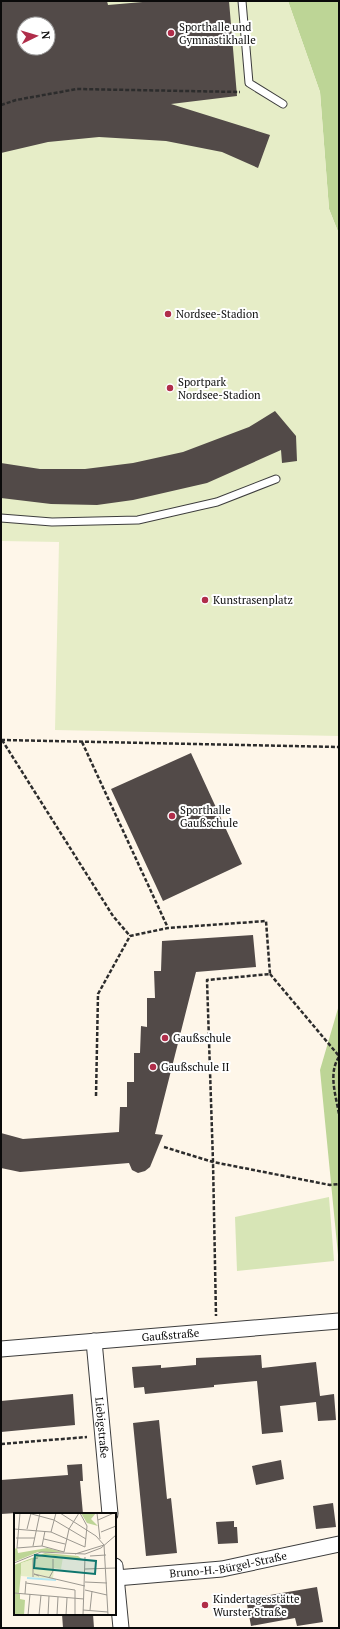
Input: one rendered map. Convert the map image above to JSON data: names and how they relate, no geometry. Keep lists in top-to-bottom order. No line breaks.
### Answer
{"streets":{"street":["Gaußstraße","Liebigstraße","Bruno-H.-Bürgel-Straße"]},"crossings":[["Gaußstraße","Liebigstraße"]],"places":["Sporthalle und Gymnastikhalle","Nordsee-Stadion","Sportpark Nordsee-Stadion","Kunstrasenplatz","Sporthalle Gaußschule","Gaußschule","Gaußschule II","Kindertagesstätte Wurster Straße"],"north":"right"}
